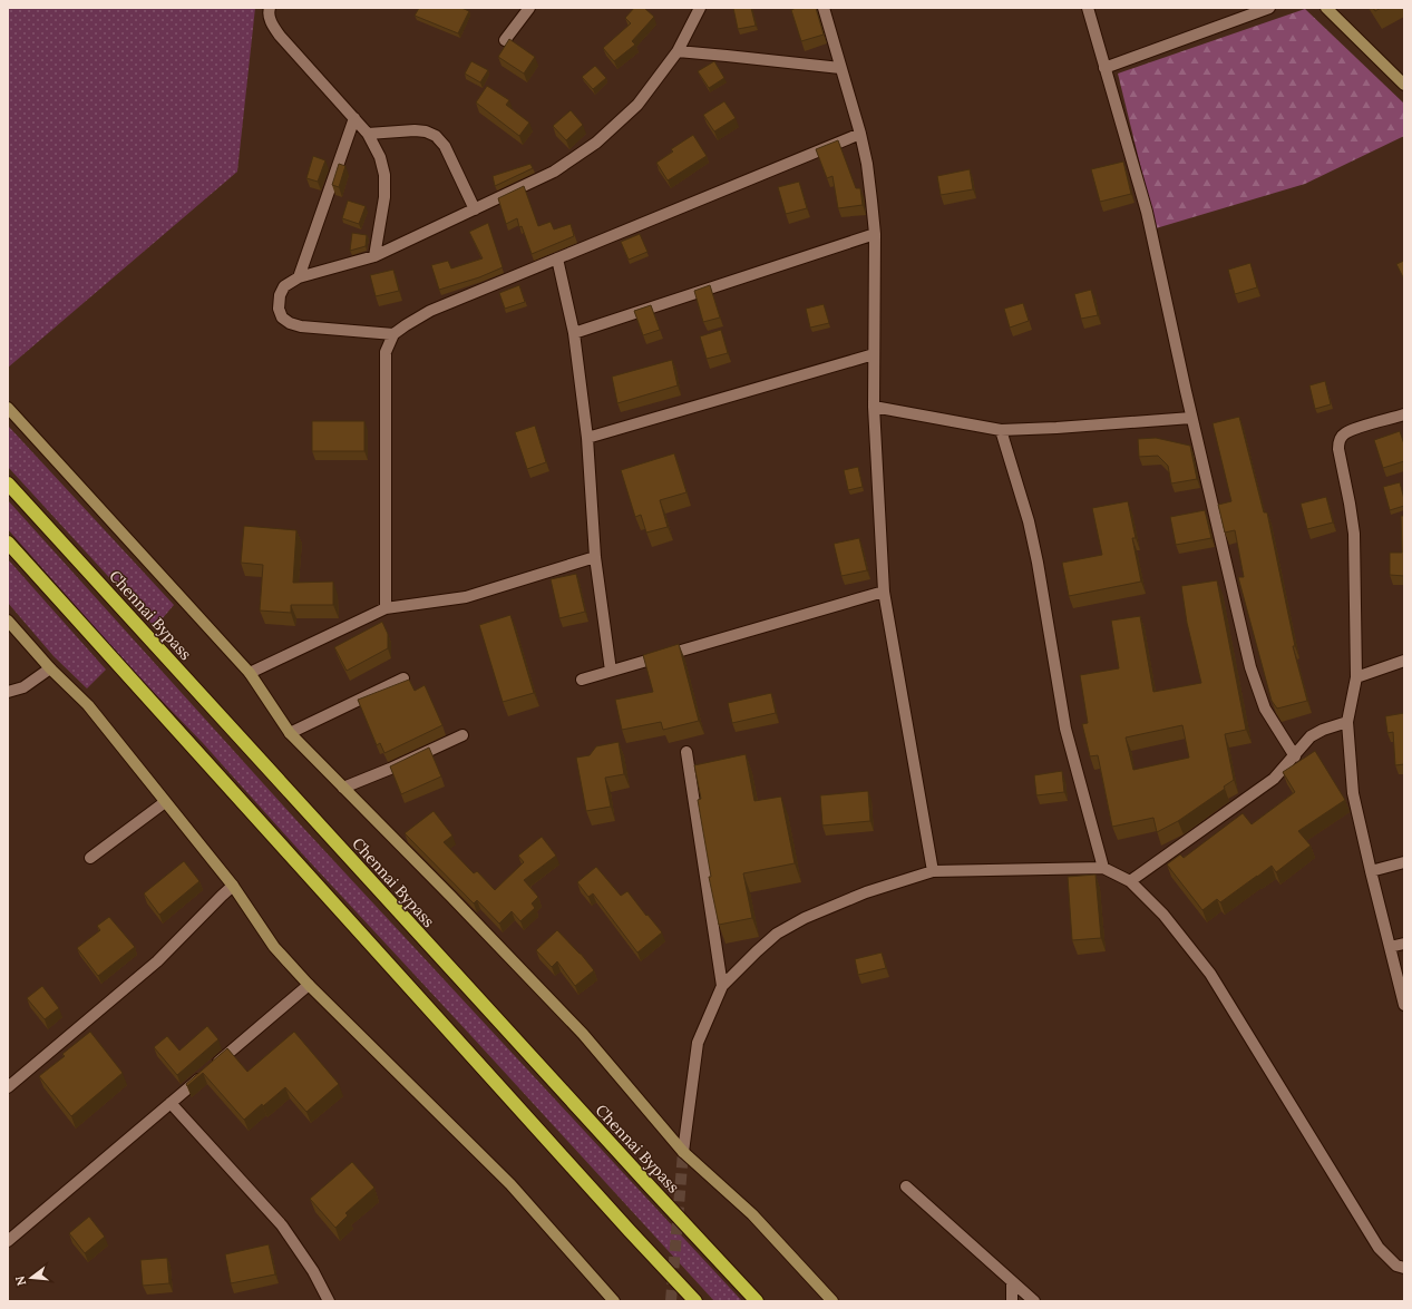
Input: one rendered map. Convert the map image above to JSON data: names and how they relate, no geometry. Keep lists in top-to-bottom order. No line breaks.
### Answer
{"streets":{"highway":["Chennai Bypass"]},"north":"left"}
